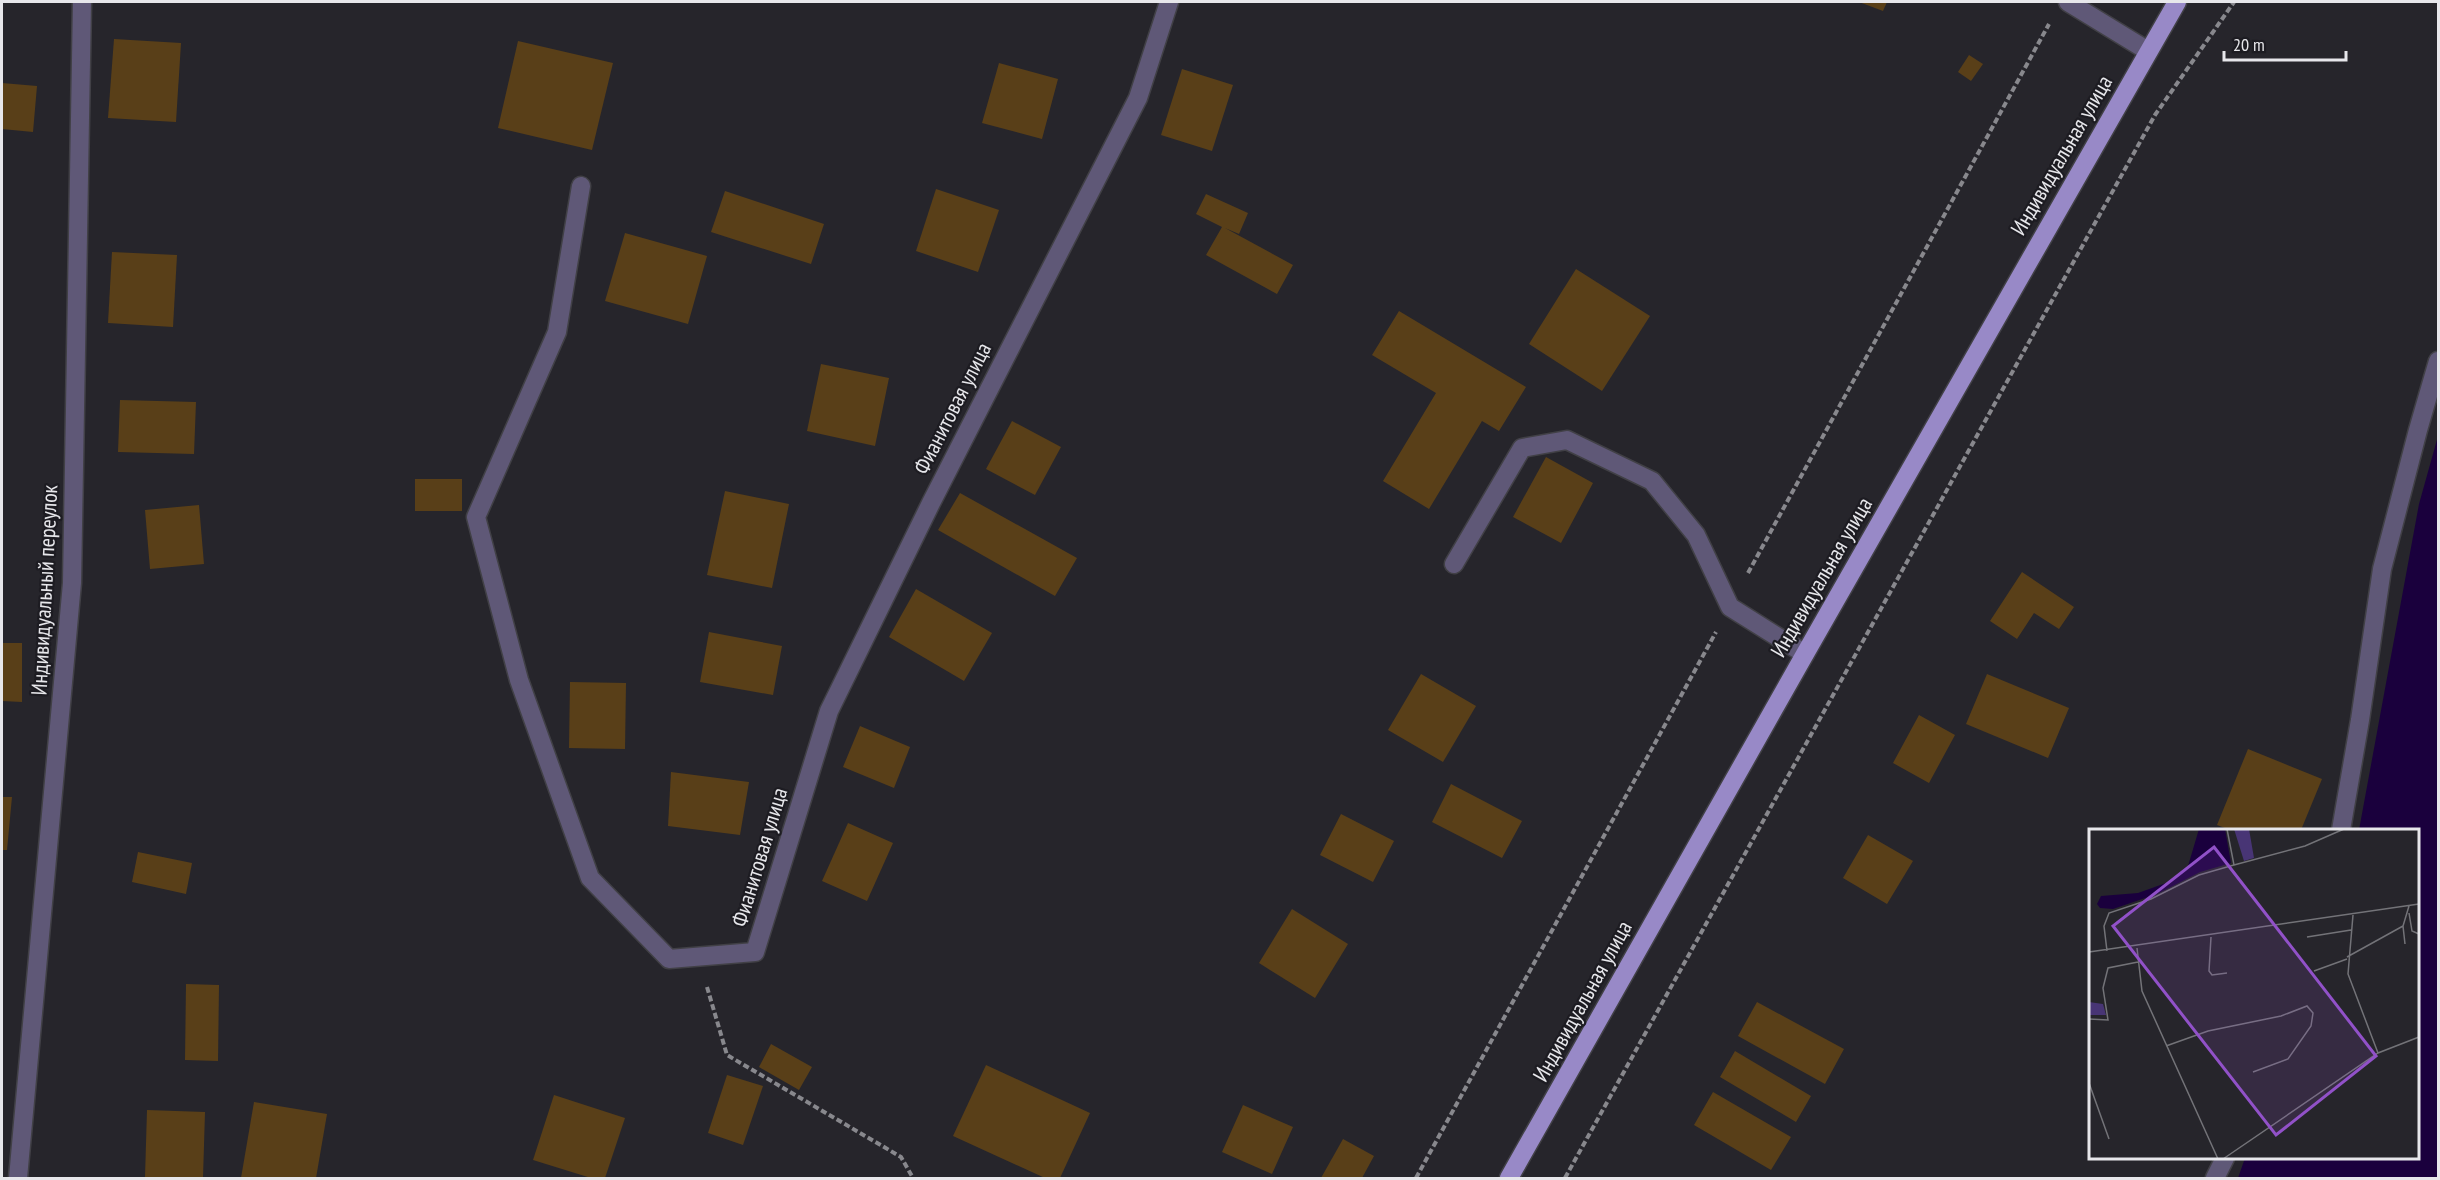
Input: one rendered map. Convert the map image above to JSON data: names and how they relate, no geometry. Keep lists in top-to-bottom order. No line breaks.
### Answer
{"streets":{"main road":["Индивидуальная улица"],"street":["Фианитовая улица","Индивидуальный переулок"]},"scale_bar":"20 m"}
